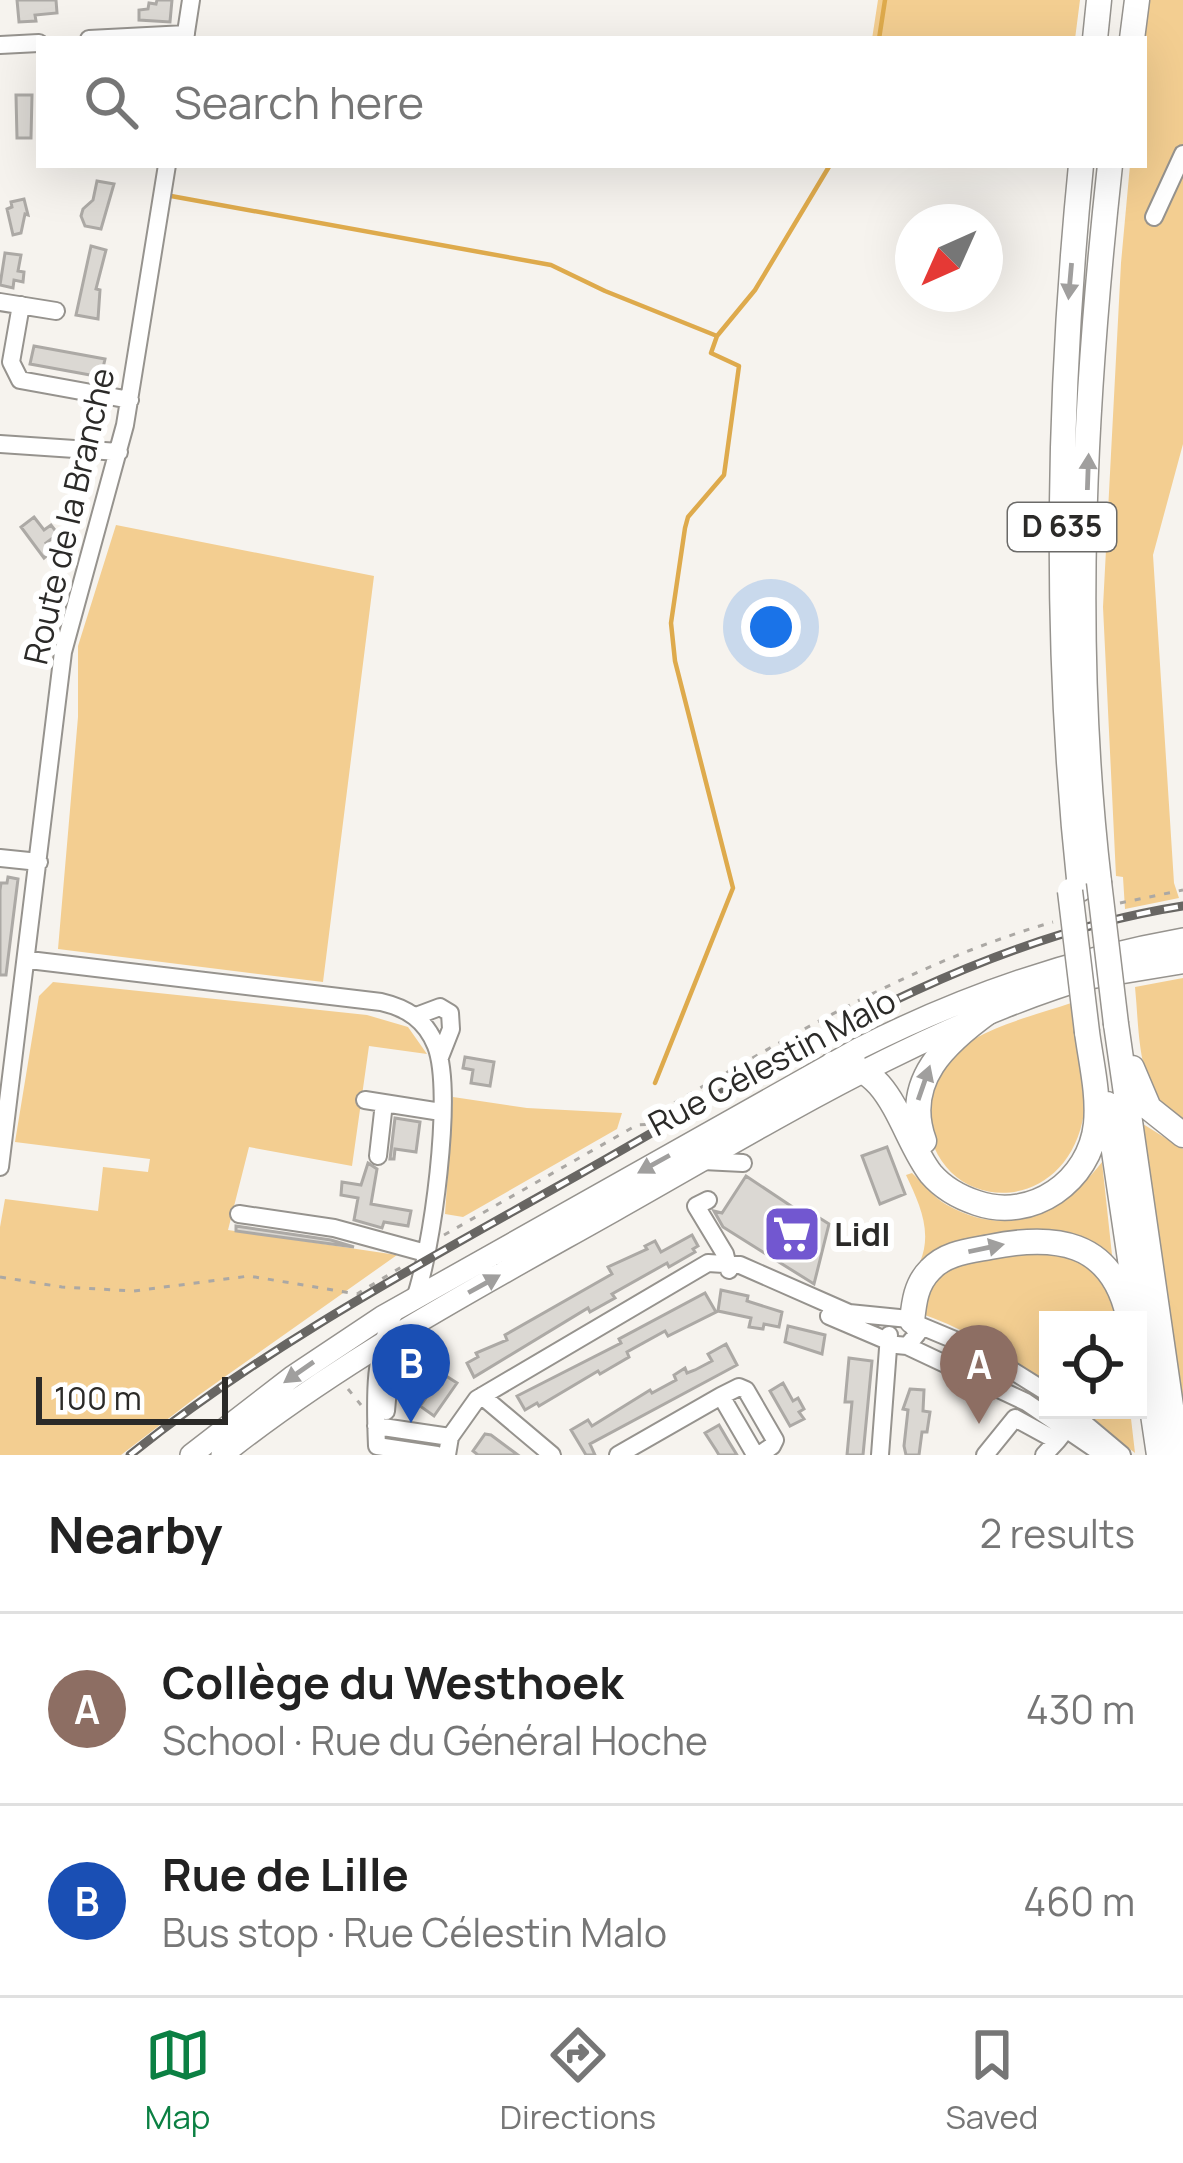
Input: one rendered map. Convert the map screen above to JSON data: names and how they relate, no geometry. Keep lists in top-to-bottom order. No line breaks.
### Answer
{"streets":{"highway":["D 635"],"main road":["Rue Célestin Malo"],"street":["Route de la Branche"]},"places":{"supermarket":["Lidl"]},"scale_bar":"100 m","north":"bottom left","page":{"search":"Search here","pins":["B","A"],"scale":"100 m","heading":["Nearby","2 results"],"list":[{"mark":"A","name":"Collège du Westhoek","note":"School · Rue du Général Hoche","value":"430 m"},{"mark":"B","name":"Rue de Lille","note":"Bus stop · Rue Célestin Malo","value":"460 m"}],"nav":["Map","Directions","Saved"]}}
